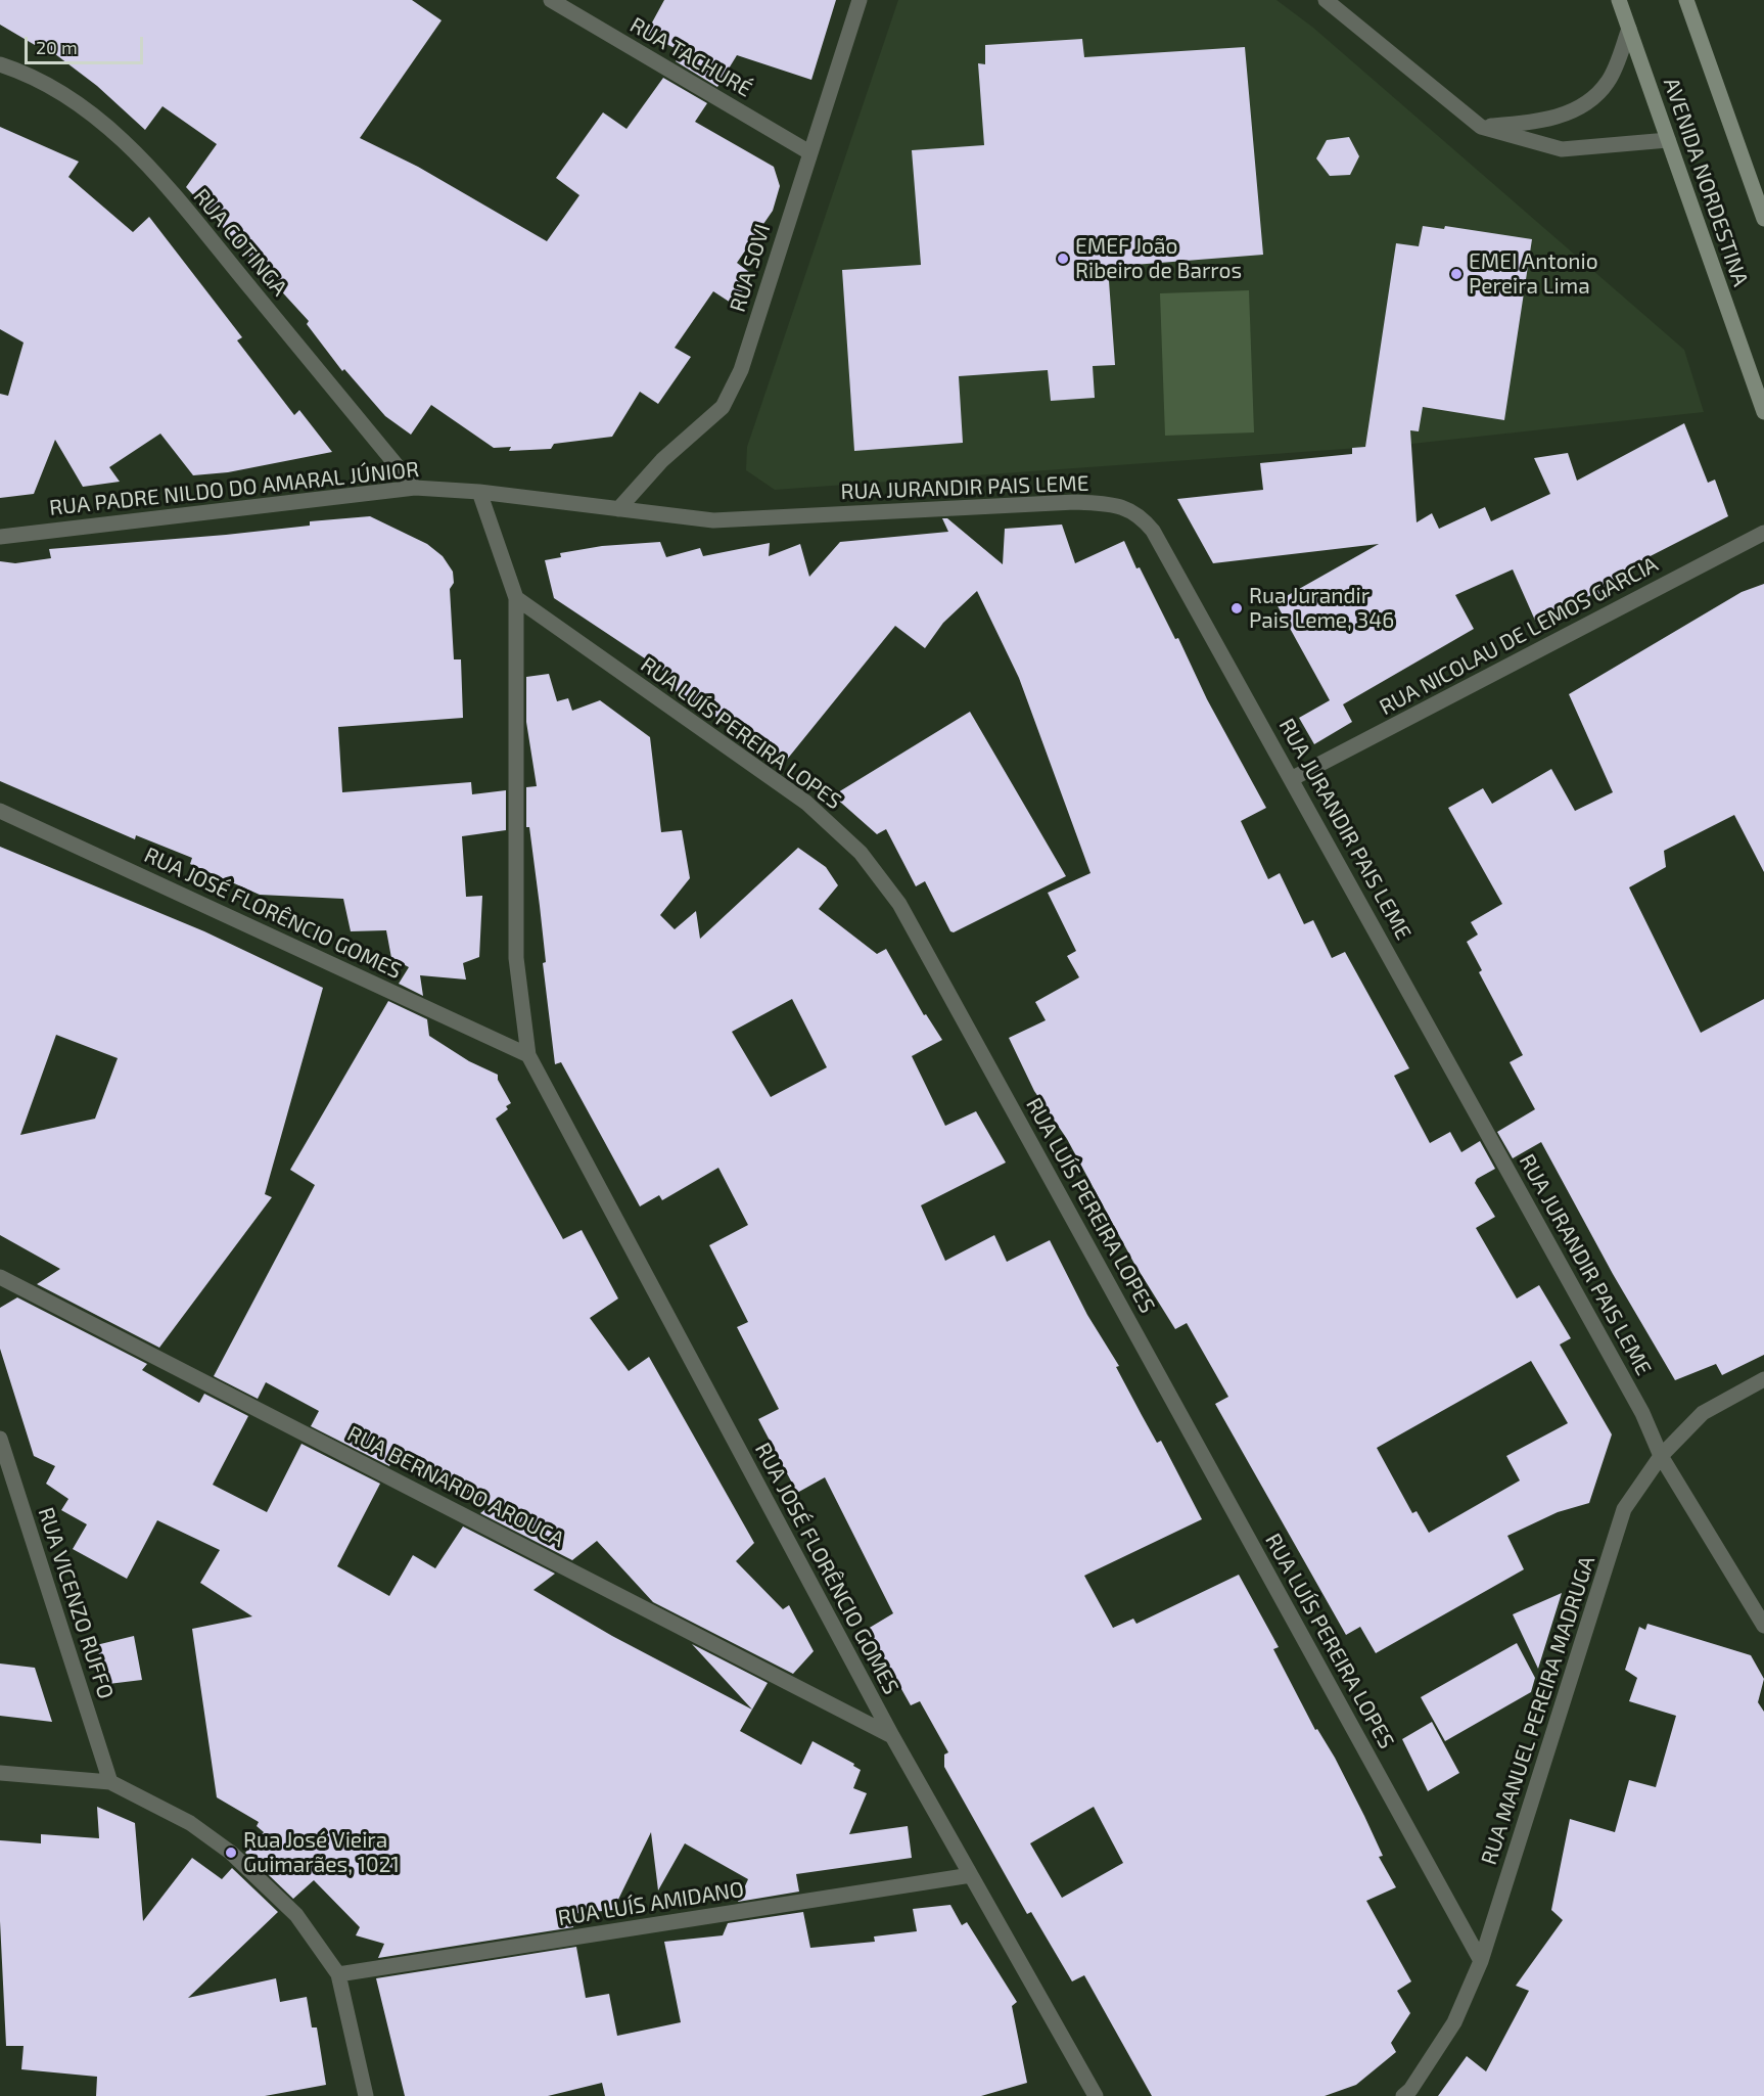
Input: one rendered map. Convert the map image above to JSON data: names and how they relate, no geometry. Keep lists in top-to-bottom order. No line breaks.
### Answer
{"streets":{"main road":["AVENIDA NORDESTINA"],"street":["RUA TACHURÉ","RUA COTINGA","RUA SOVI","RUA JURANDIR PAIS LEME","RUA PADRE NILDO DO AMARAL JÚNIOR","RUA NICOLAU DE LEMOS GARCIA","RUA LUÍS PEREIRA LOPES","RUA JOSÉ FLORÊNCIO GOMES","RUA BERNARDO AROUCA","RUA VICENZO RUFFO","RUA MANUEL PEREIRA MADRUGA","RUA LUÍS AMIDANO"]},"crossings":[["RUA TACHURÉ","RUA SOVI"],["RUA COTINGA","RUA PADRE NILDO DO AMARAL JÚNIOR"],["RUA SOVI","RUA JURANDIR PAIS LEME"],["RUA SOVI","RUA PADRE NILDO DO AMARAL JÚNIOR"],["RUA JURANDIR PAIS LEME","RUA PADRE NILDO DO AMARAL JÚNIOR"],["RUA JURANDIR PAIS LEME","RUA NICOLAU DE LEMOS GARCIA"],["RUA JURANDIR PAIS LEME","RUA MANUEL PEREIRA MADRUGA"],["RUA PADRE NILDO DO AMARAL JÚNIOR","RUA JOSÉ FLORÊNCIO GOMES"],["RUA LUÍS PEREIRA LOPES","RUA JOSÉ FLORÊNCIO GOMES"],["RUA LUÍS PEREIRA LOPES","RUA MANUEL PEREIRA MADRUGA"],["RUA JOSÉ FLORÊNCIO GOMES","RUA BERNARDO AROUCA"],["RUA JOSÉ FLORÊNCIO GOMES","RUA LUÍS AMIDANO"]],"places":["EMEF João Ribeiro de Barros","EMEI Antonio Pereira Lima","Rua Jurandir Pais Leme, 346","Rua José Vieira Guimarães, 1021"],"scale_bar":"20 m"}
